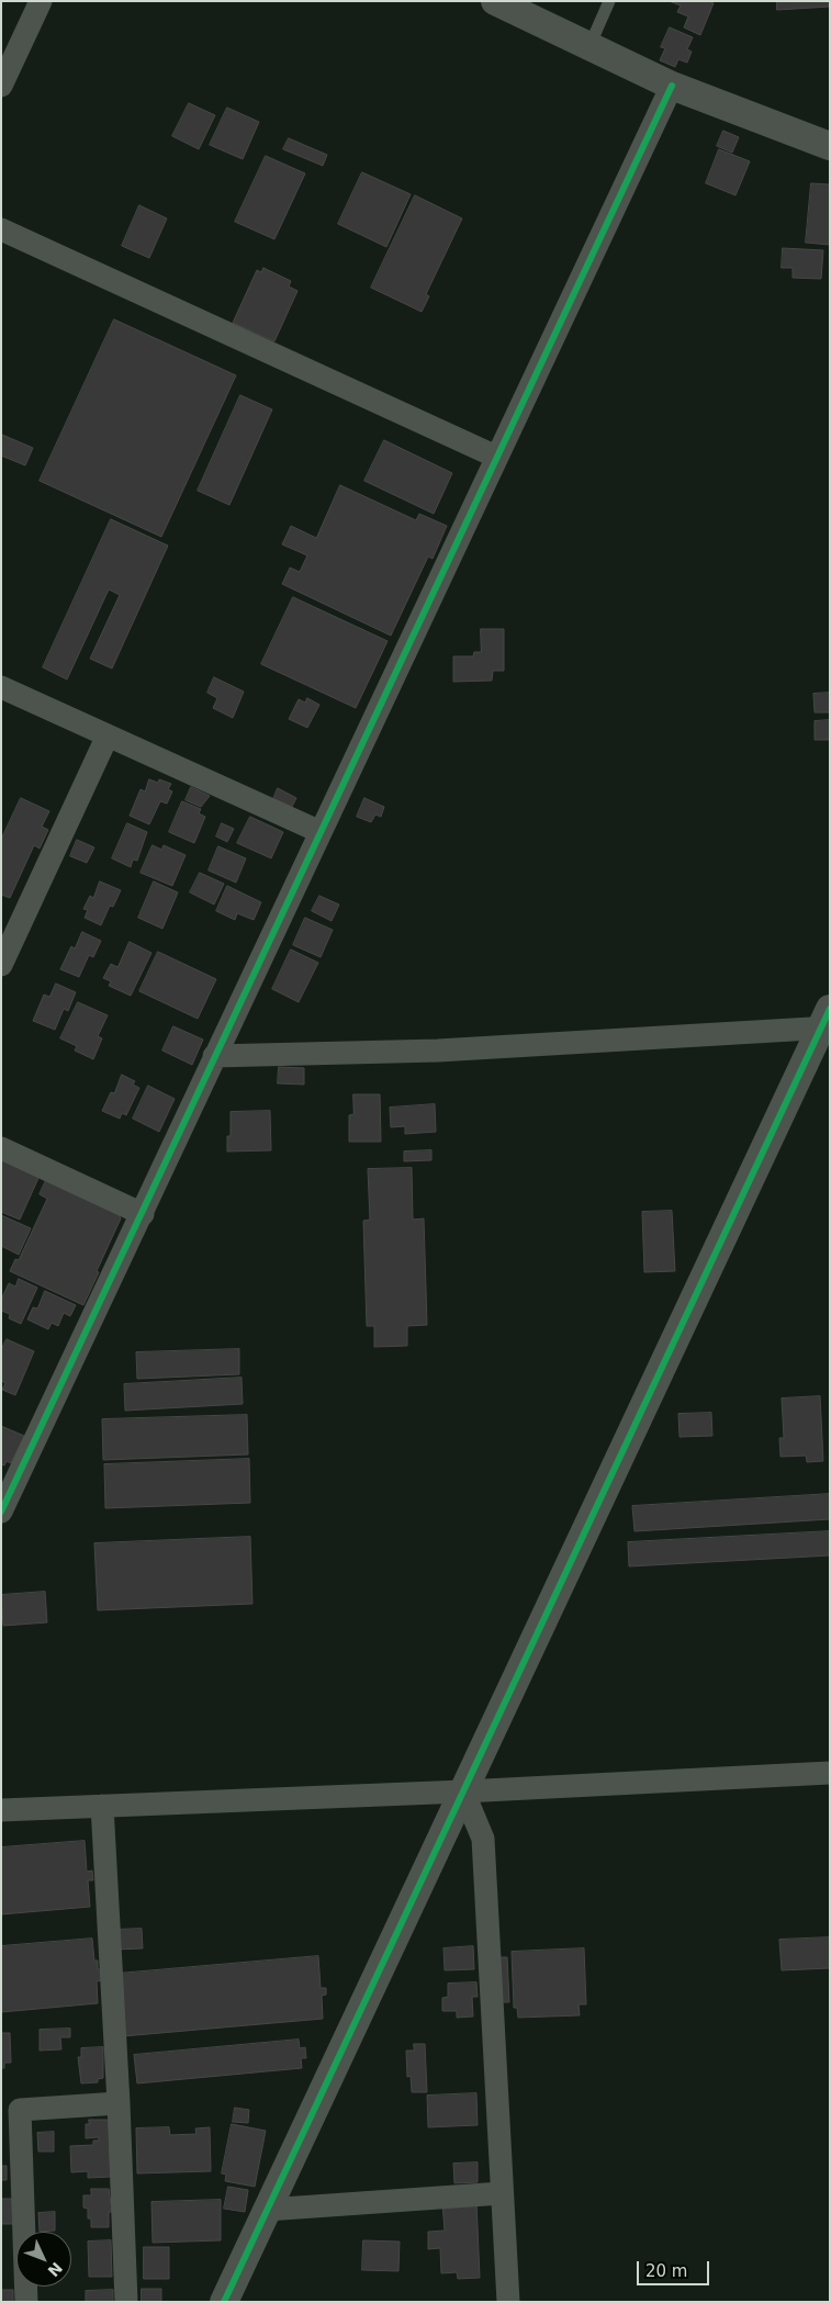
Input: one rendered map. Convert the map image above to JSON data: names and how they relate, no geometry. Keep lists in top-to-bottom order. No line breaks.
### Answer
{"scale_bar":"20 m","north":"bottom right"}
